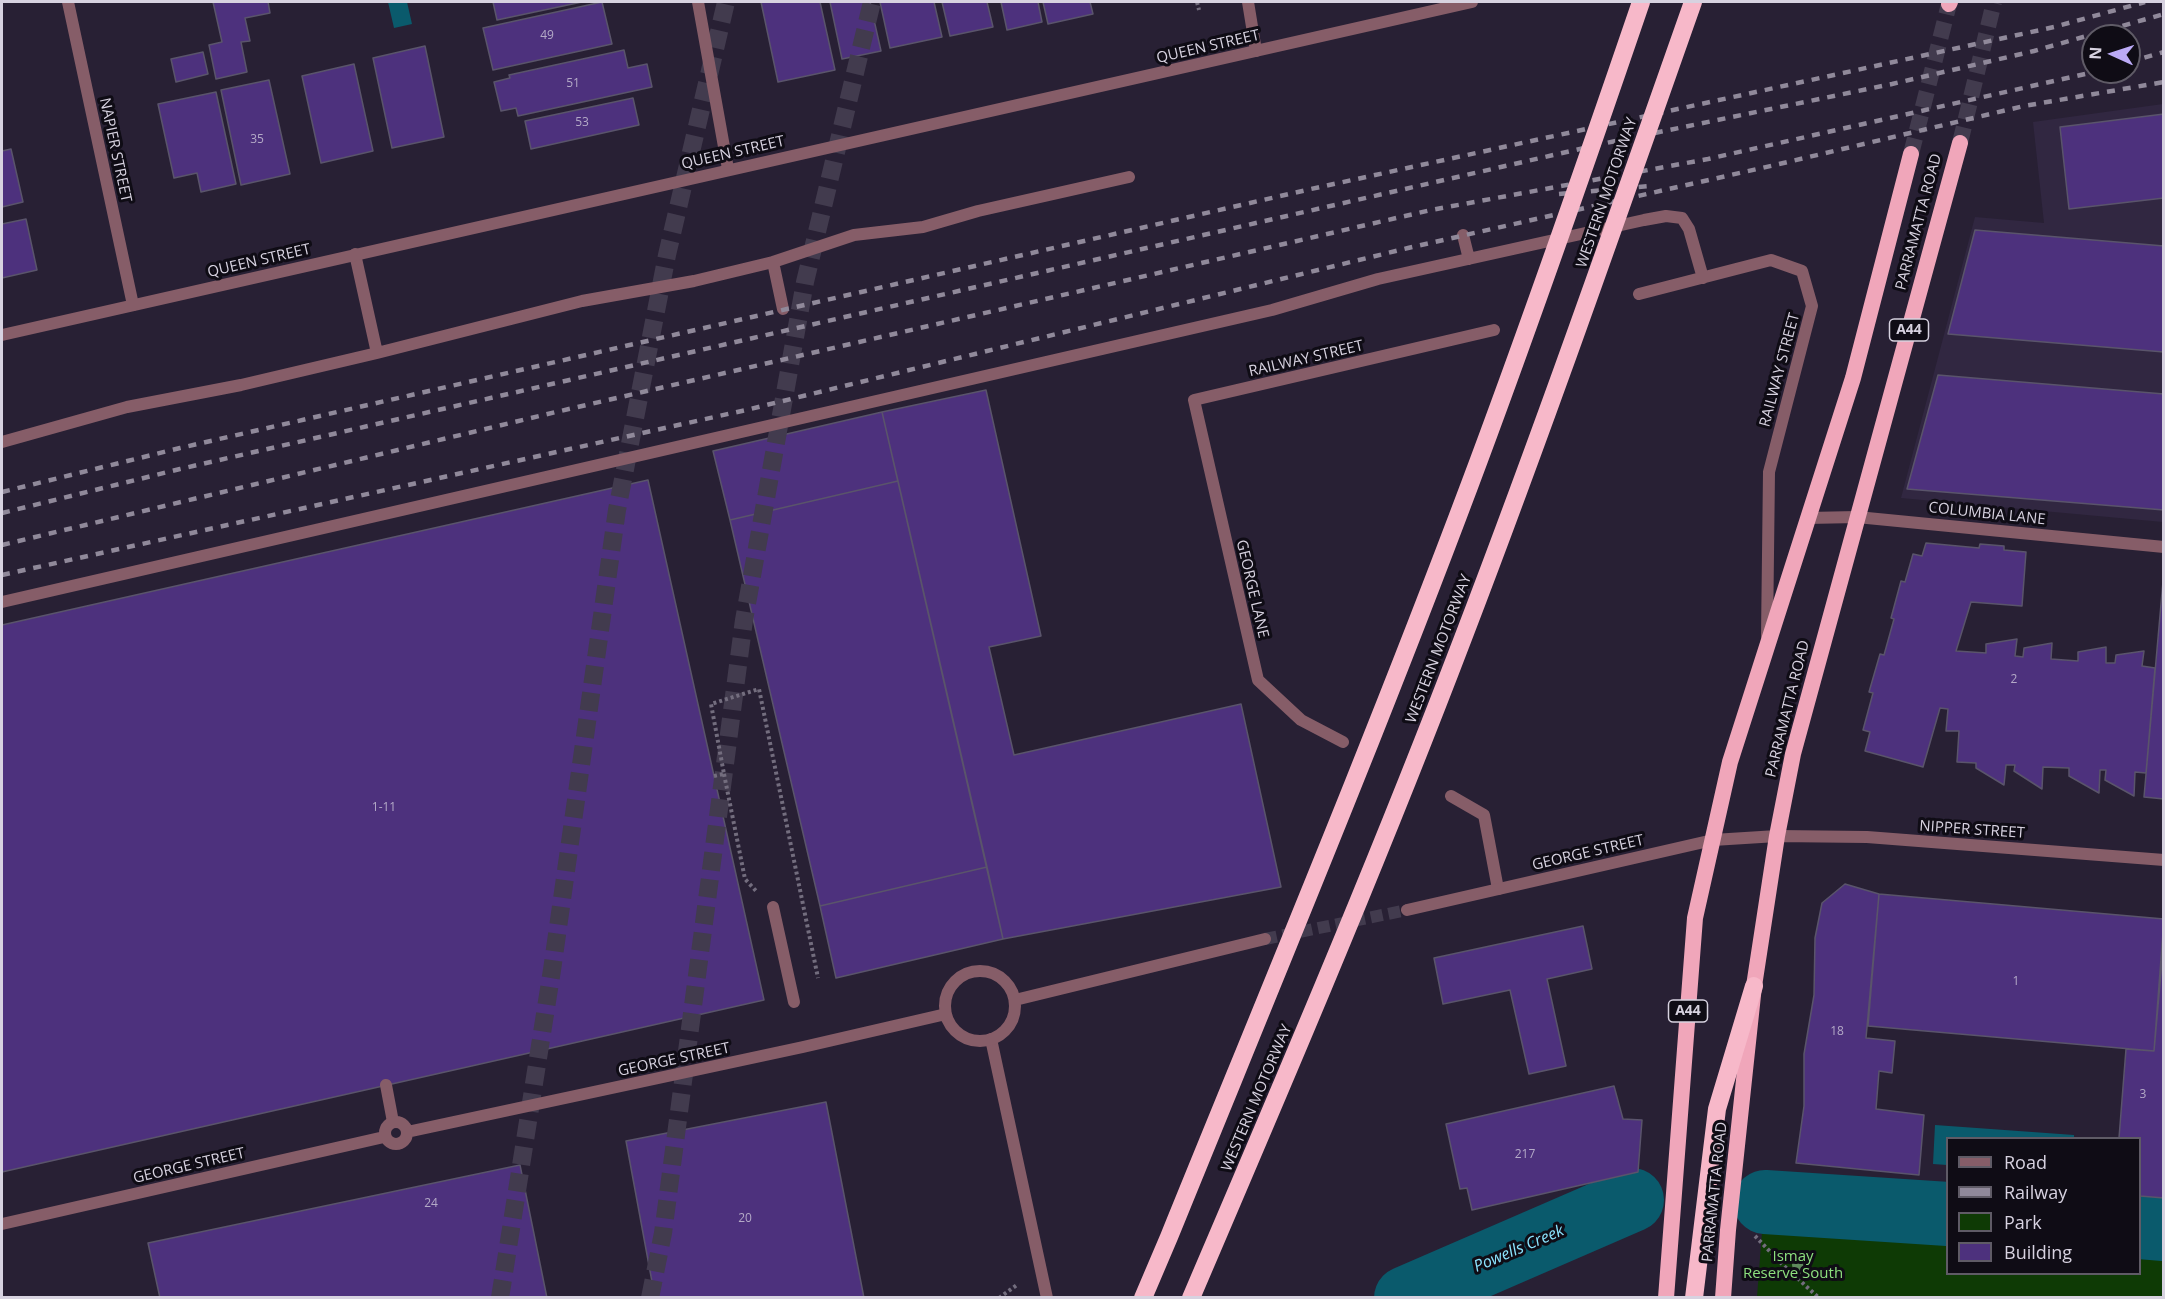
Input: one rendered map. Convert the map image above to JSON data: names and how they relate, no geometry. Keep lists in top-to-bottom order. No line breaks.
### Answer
{"streets":{"highway":["WESTERN MOTORWAY","PARRAMATTA ROAD","A44"],"street":["QUEEN STREET","NAPIER STREET","RAILWAY STREET","COLUMBIA LANE","GEORGE LANE","NIPPER STREET","GEORGE STREET"]},"crossings":[["QUEEN STREET","NAPIER STREET"],["PARRAMATTA ROAD","RAILWAY STREET"],["PARRAMATTA ROAD","COLUMBIA LANE"],["PARRAMATTA ROAD","NIPPER STREET"],["PARRAMATTA ROAD","GEORGE STREET"],["RAILWAY STREET","GEORGE LANE"],["NIPPER STREET","GEORGE STREET"]],"water":["Powells Creek"],"parks":["Ismay Reserve South"],"house_numbers":["49","51","53","35","2","1-11","1","18","3","217","24","20"],"legend":["Road","Railway","Park","Building"],"north":"left"}
